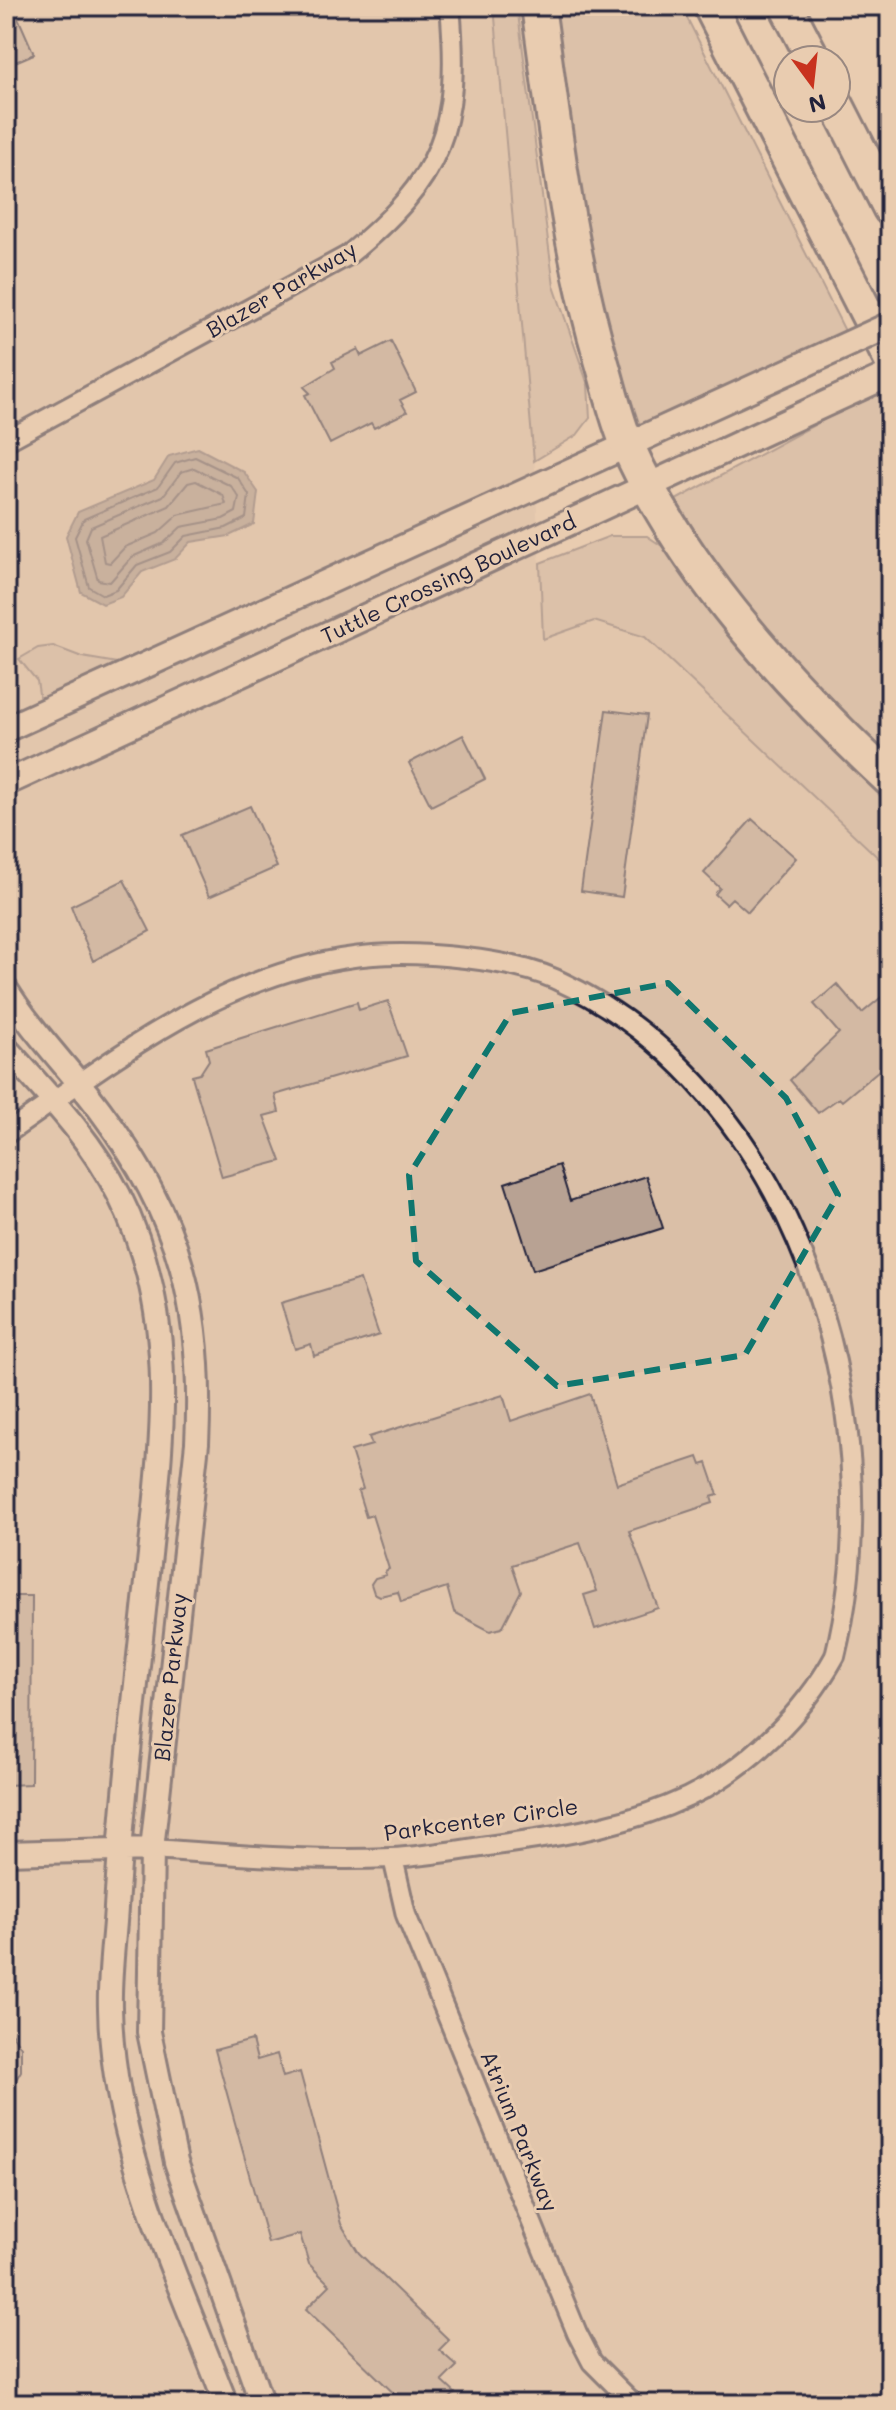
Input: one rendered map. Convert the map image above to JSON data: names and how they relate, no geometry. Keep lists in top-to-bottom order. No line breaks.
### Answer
{"streets":{"main road":["Tuttle Crossing Boulevard"],"street":["Blazer Parkway","Parkcenter Circle","Atrium Parkway"]},"crossings":[["Blazer Parkway","Parkcenter Circle"],["Parkcenter Circle","Atrium Parkway"]],"north":"bottom"}
